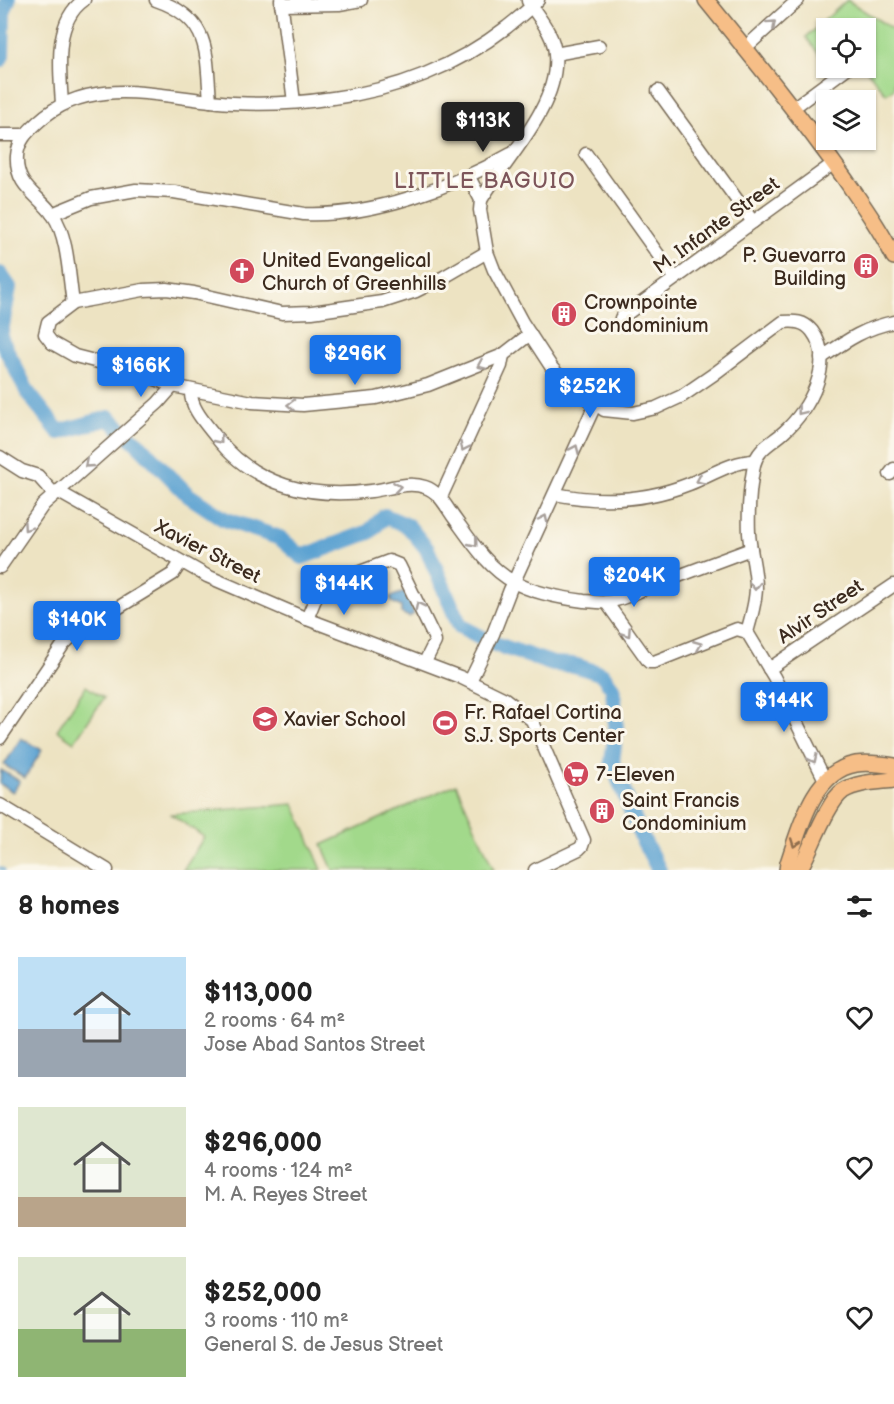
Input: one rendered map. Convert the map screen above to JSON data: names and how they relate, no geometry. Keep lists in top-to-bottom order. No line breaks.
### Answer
{"streets":{"street":["M. Infante Street","Xavier Street","Alvir Street"]},"districts":["LITTLE BAGUIO"],"places":{"building":["P. Guevarra Building","Crownpointe Condominium","Saint Francis Condominium"],"church":["United Evangelical Church of Greenhills"],"school or university":["Xavier School"],"sports":["Fr. Rafael Cortina S.J. Sports Center"],"supermarket":["7-Eleven"]},"page":{"price":["$113K","$296K","$166K","$252K","$204K","$144K","$140K","$144K"],"heading":"8 homes","list":[{"name":"$113,000","note":"2 rooms · 64 m² · Jose Abad Santos Street"},{"name":"$296,000","note":"4 rooms · 124 m² · M. A. Reyes Street"},{"name":"$252,000","note":"3 rooms · 110 m² · General S. de Jesus Street"}]}}
